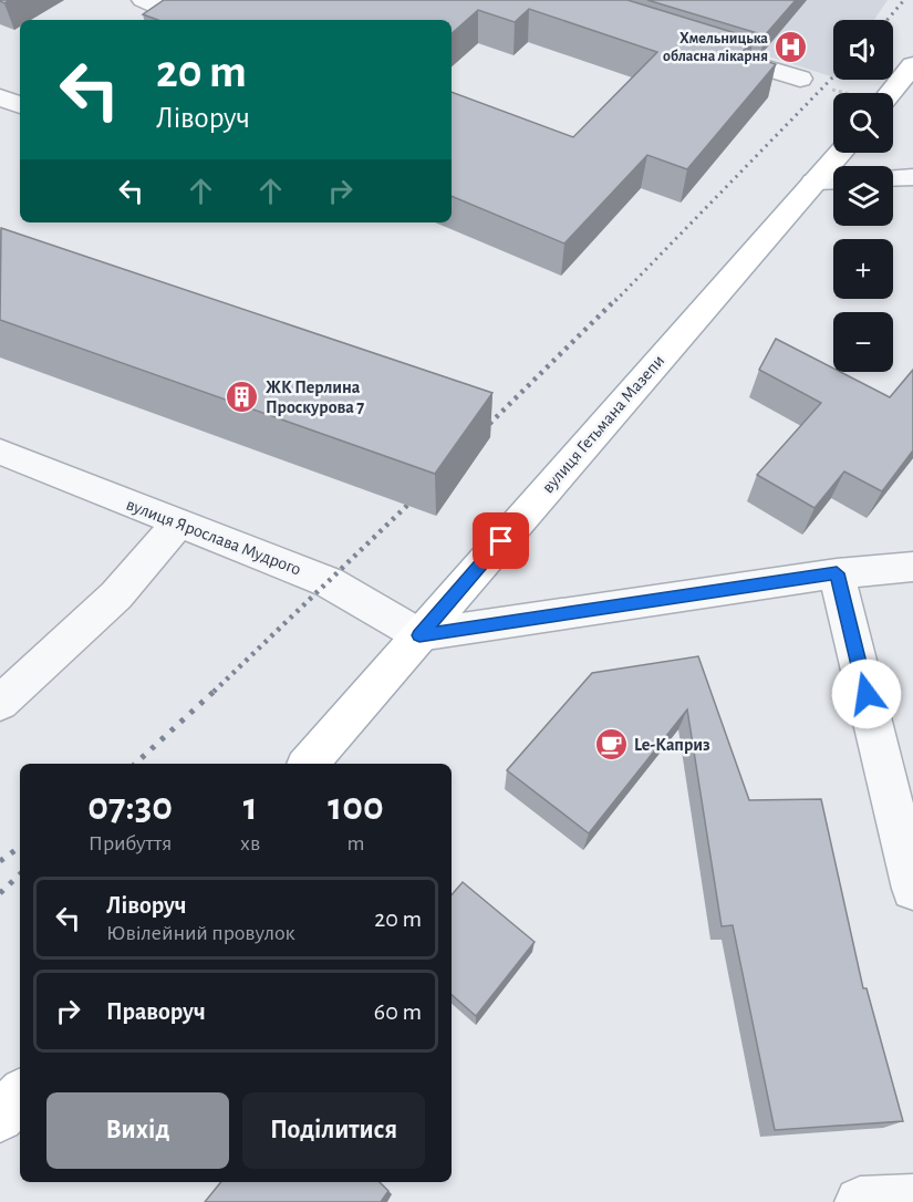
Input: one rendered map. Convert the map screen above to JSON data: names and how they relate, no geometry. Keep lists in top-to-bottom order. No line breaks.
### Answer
{"streets":{"main road":["вулиця Гетьмана Мазепи"],"street":["вулиця Ярослава Мудрого"]},"crossings":[["вулиця Гетьмана Мазепи","вулиця Ярослава Мудрого"]],"places":{"hospital":["Хмельницька обласна лікарня"],"building":["ЖК Перлина Проскурова 7"],"cafe":["Le-Каприз"]},"page":{"map_buttons":["+","−"],"turn":["20 m","Ліворуч"],"eta":["07:30","Прибуття","1","хв","100","m"],"list":[{"name":"Ліворуч","note":"Ювілейний провулок","value":"20 m"},{"name":"Праворуч","value":"60 m"}],"buttons":["Вихід","Поділитися"]}}
